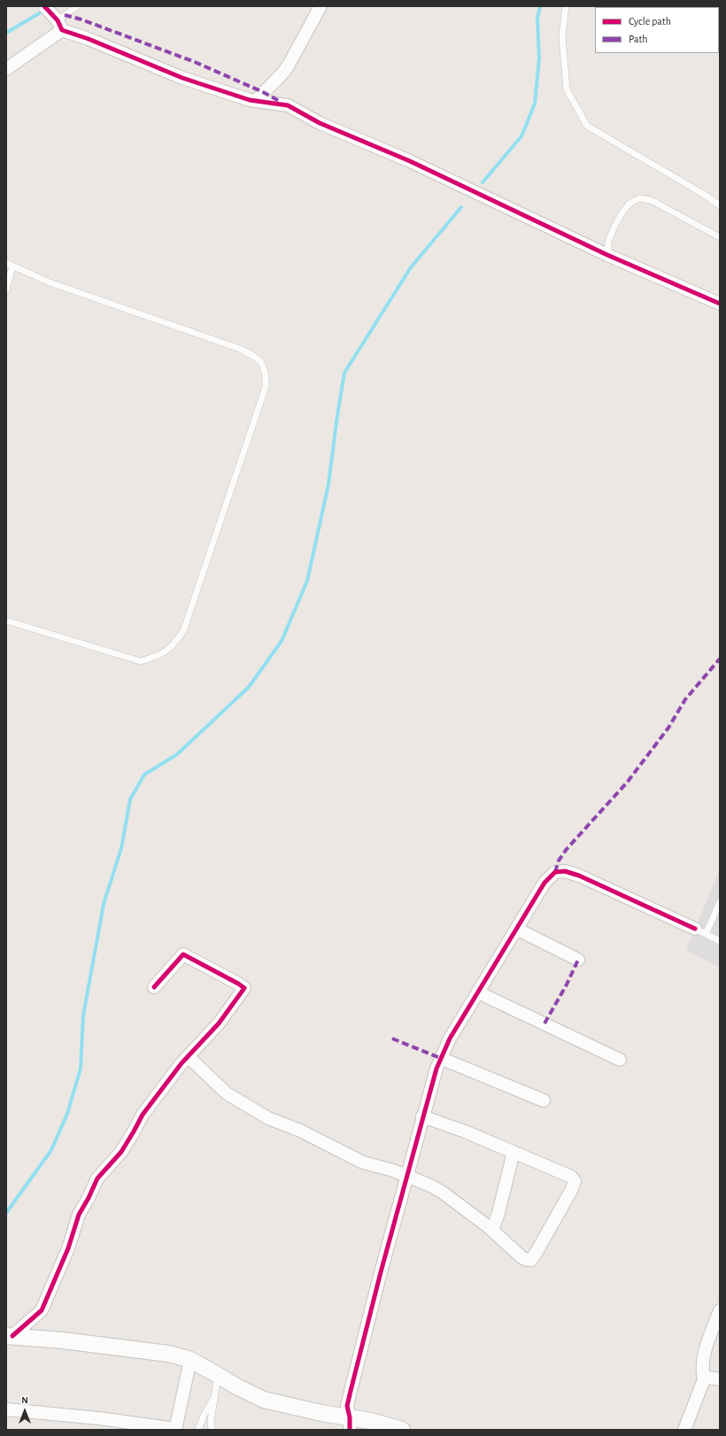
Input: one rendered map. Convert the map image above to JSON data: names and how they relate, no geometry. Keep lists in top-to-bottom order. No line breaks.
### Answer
{"legend":["Cycle path","Path"],"north":"top"}
